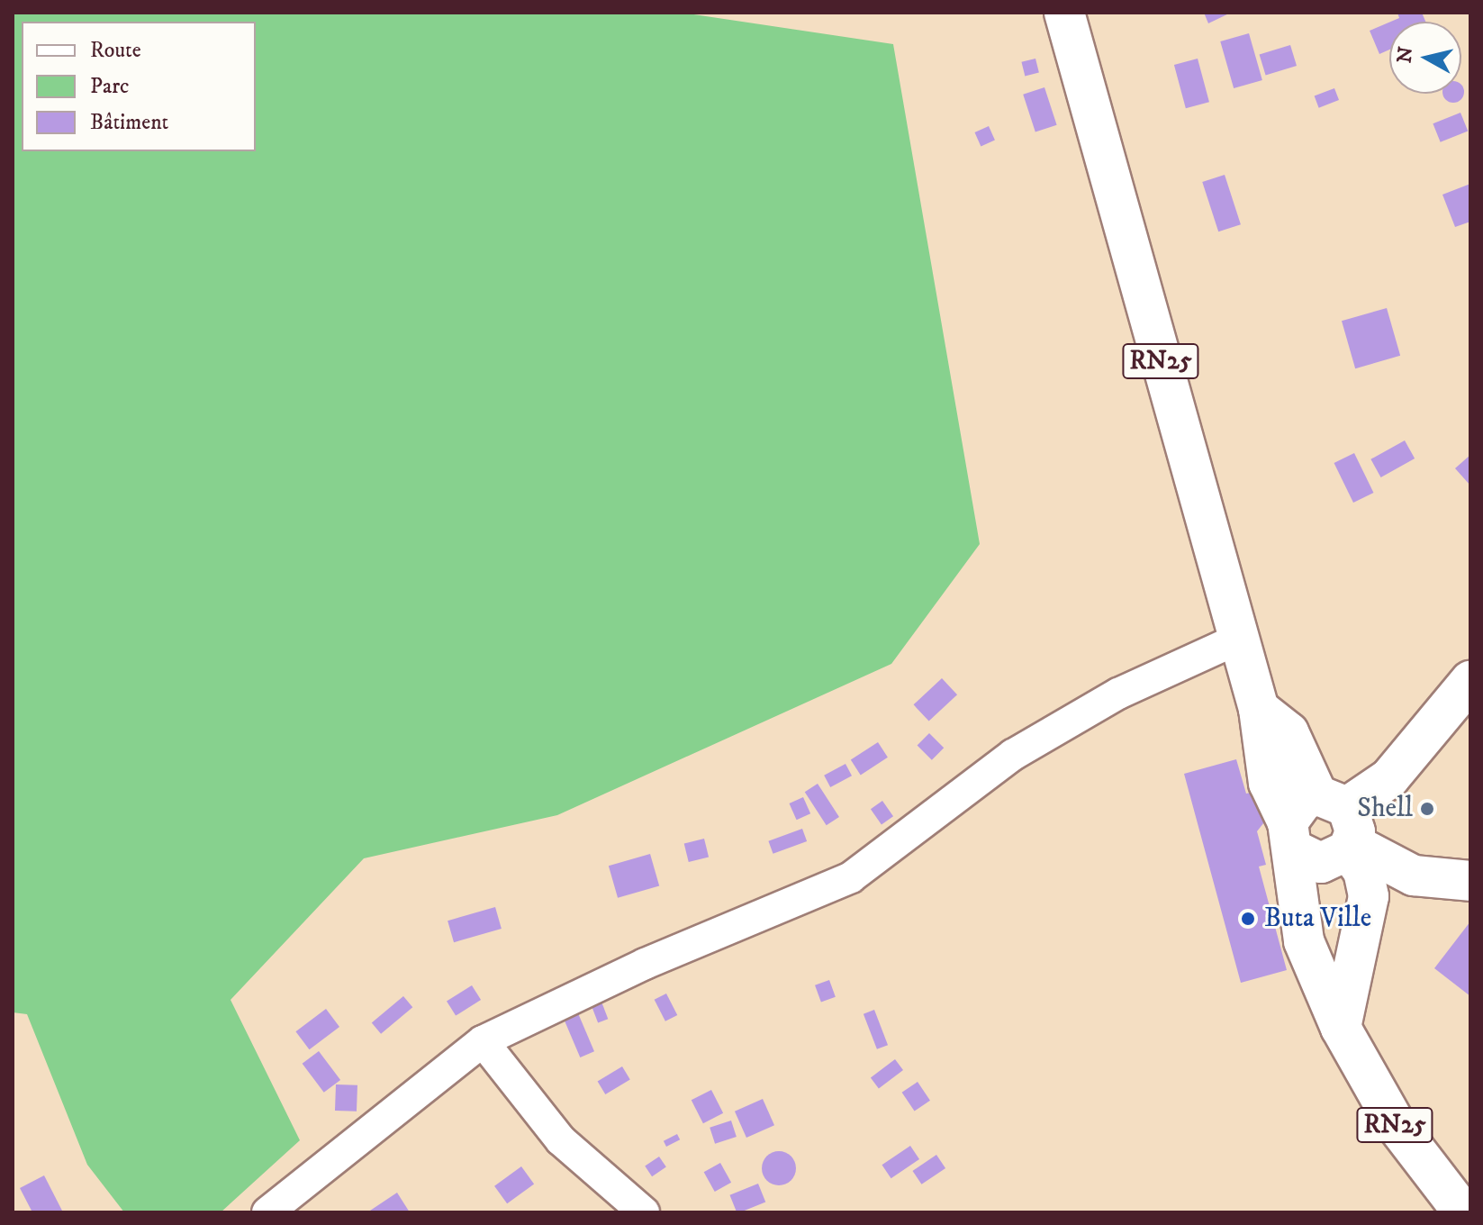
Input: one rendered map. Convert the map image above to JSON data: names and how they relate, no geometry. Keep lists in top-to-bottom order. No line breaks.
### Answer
{"streets":{"main road":["RN25"]},"places":["Shell","Buta Ville"],"legend":["Route","Parc","Bâtiment"],"north":"left"}
